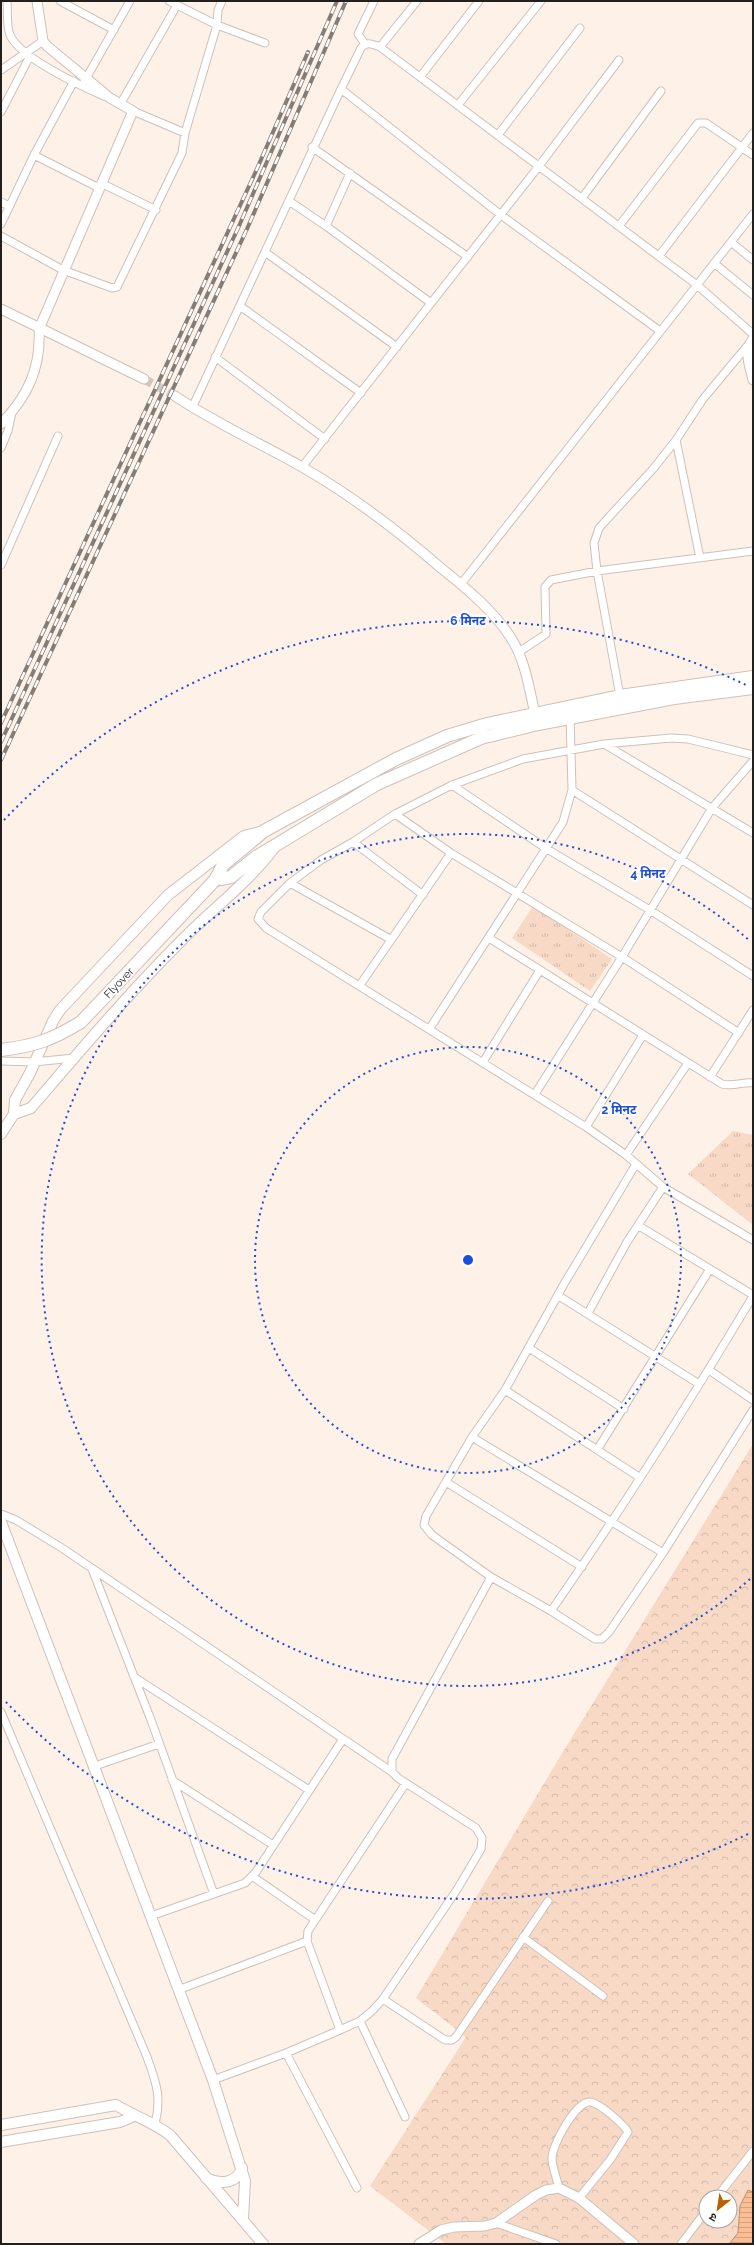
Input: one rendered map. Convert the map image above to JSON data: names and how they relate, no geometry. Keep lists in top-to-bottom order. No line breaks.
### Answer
{"streets":{"main road":["Flyover"]},"north":"bottom left","rings":["6 मिनट","4 मिनट","2 मिनट"]}
